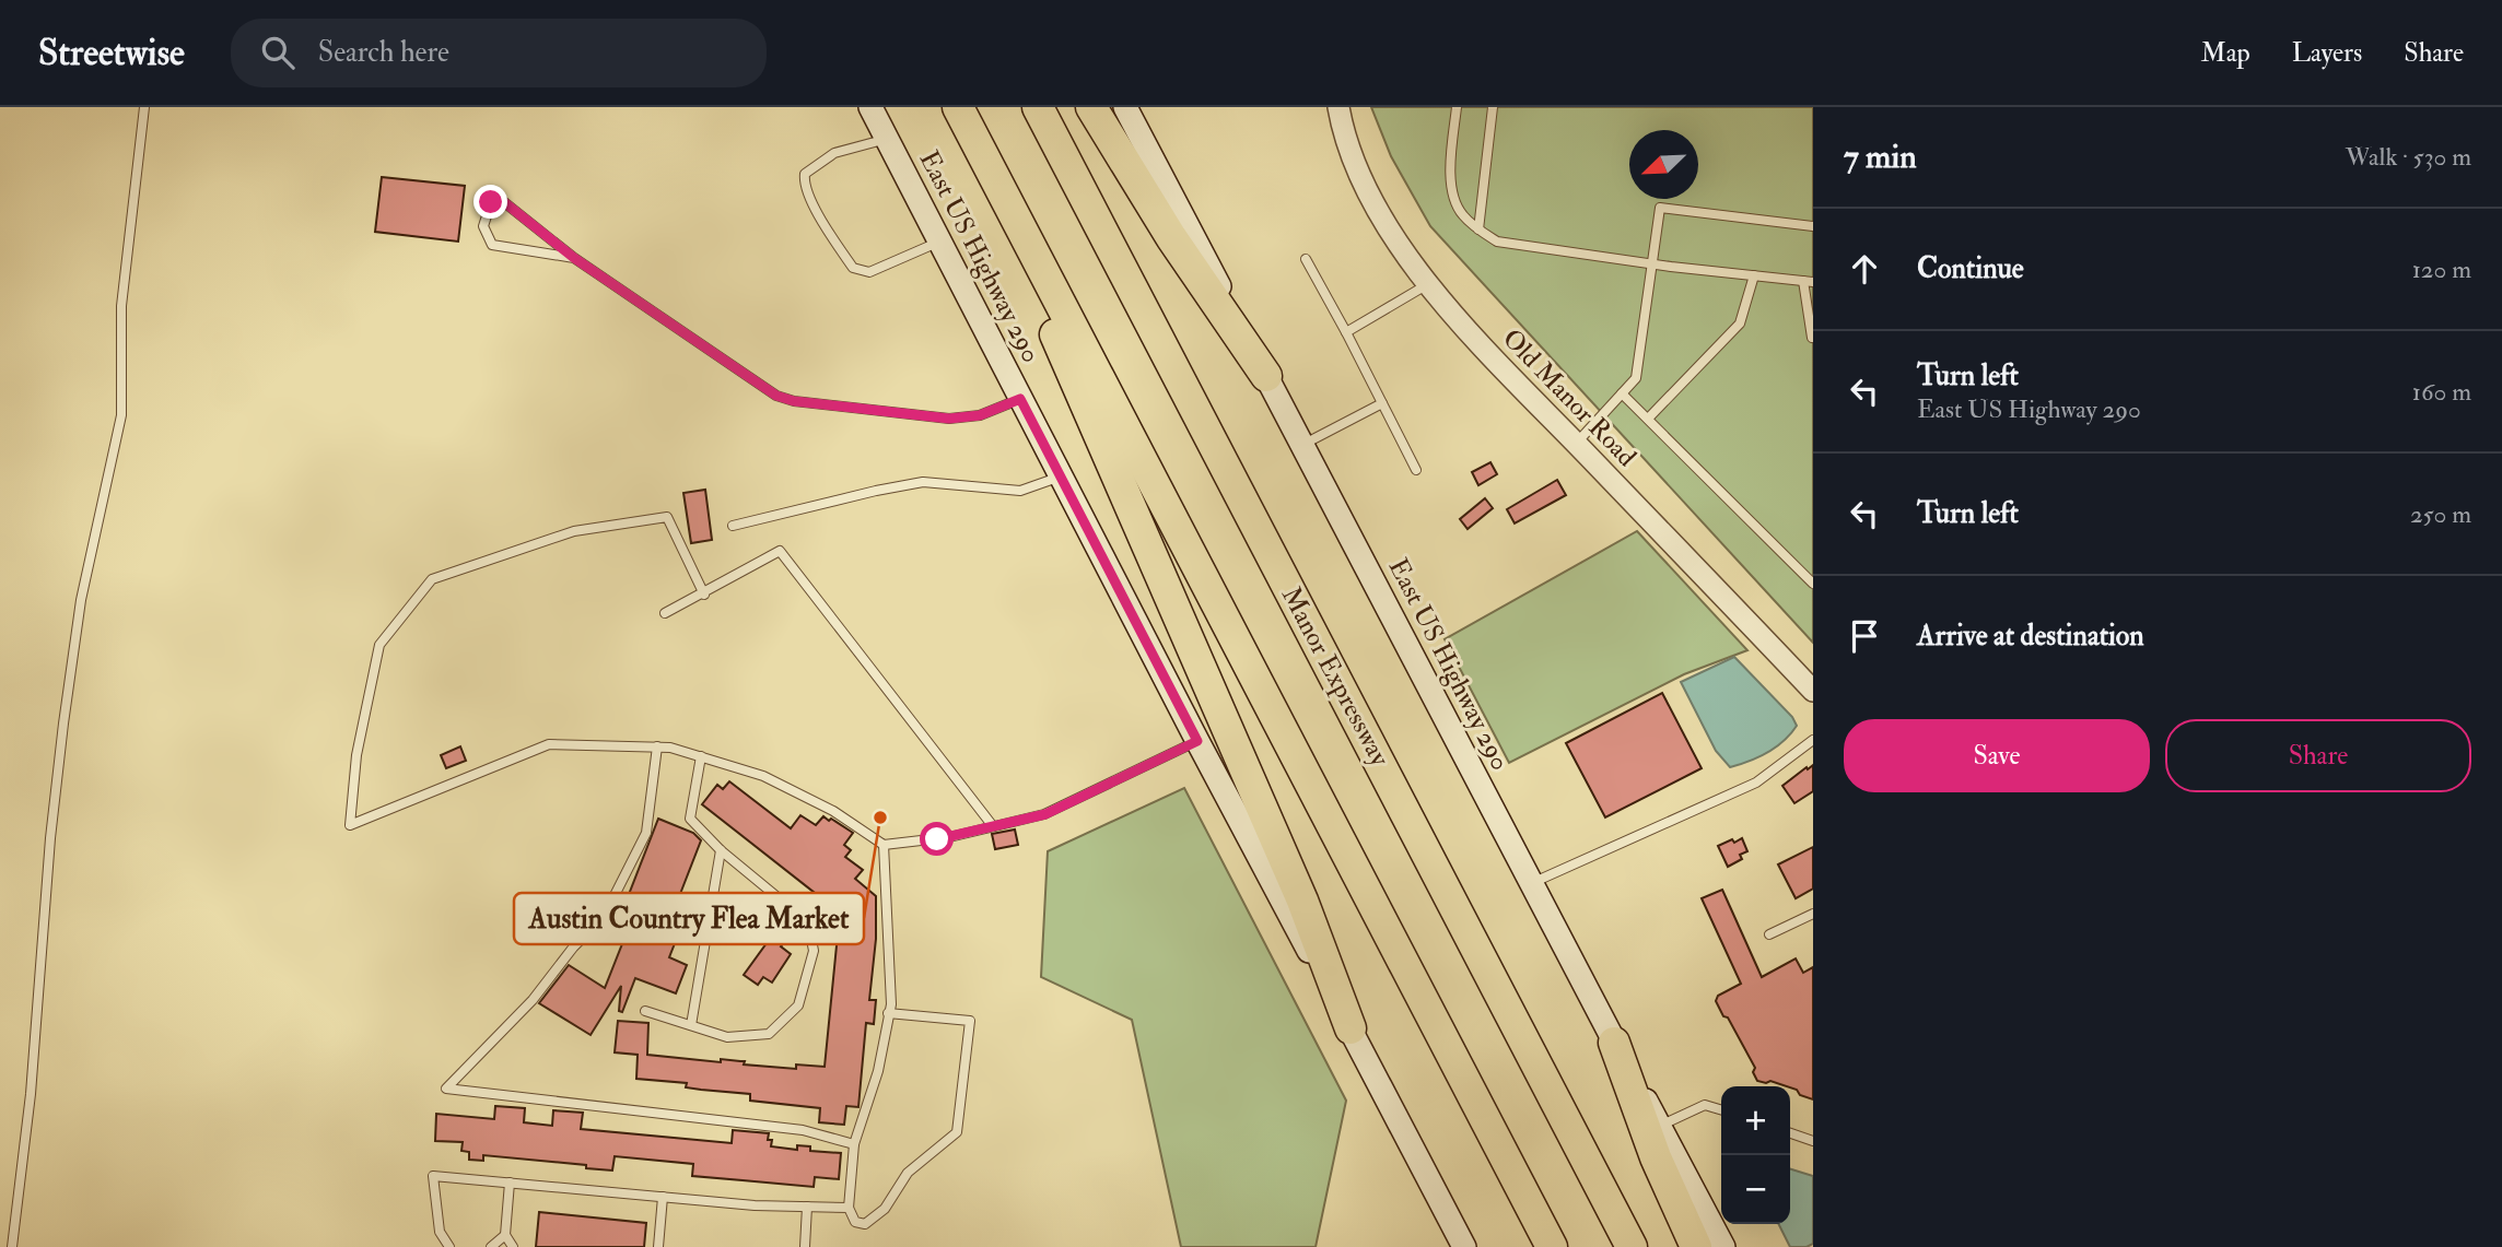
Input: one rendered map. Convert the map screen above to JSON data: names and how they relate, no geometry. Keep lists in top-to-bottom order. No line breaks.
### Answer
{"streets":{"highway":["Manor Expressway"],"main road":["East US Highway 290"],"street":["Old Manor Road"]},"places":["Austin Country Flea Market"],"north":"bottom left","page":{"header":"Streetwise","search":"Search here","nav":["Map","Layers","Share"],"heading":["7 min","Walk · 530 m"],"list":[["Continue","120 m"],["Turn left","East US Highway 290","160 m"],["Turn left","250 m"],"Arrive at destination"],"buttons":["Save","Share"],"map_buttons":["+","−"]}}
